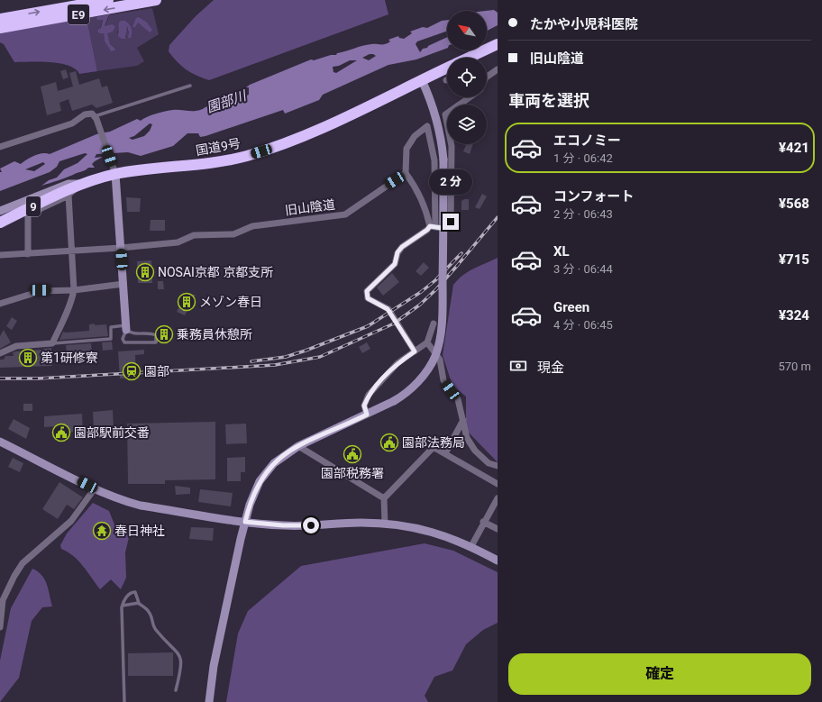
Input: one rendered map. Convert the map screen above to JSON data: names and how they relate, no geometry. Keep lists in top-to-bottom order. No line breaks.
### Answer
{"streets":{"highway":["E9","国道9号","9"],"street":["旧山陰道"]},"water":["園部川"],"places":{"building":["NOSAI京都 京都支所","メゾン春日","乗務員休憩所","第1研修寮"],"station":["園部"],"public building":["園部駅前交番","園部法務局","園部税務署"],"temple":["春日神社"]},"north":"top left","page":{"banner":["たかや小児科医院","旧山陰道"],"heading":"車両を選択","list":[{"name":"エコノミー","note":"1 分 · 06:42","value":"¥421"},{"name":"コンフォート","note":"2 分 · 06:43","value":"¥568"},{"name":"XL","note":"3 分 · 06:44","value":"¥715"},{"name":"Green","note":"4 分 · 06:45","value":"¥324"}],"bubble":"2 分","pay":["現金","570 m"],"buttons":"確定"}}
